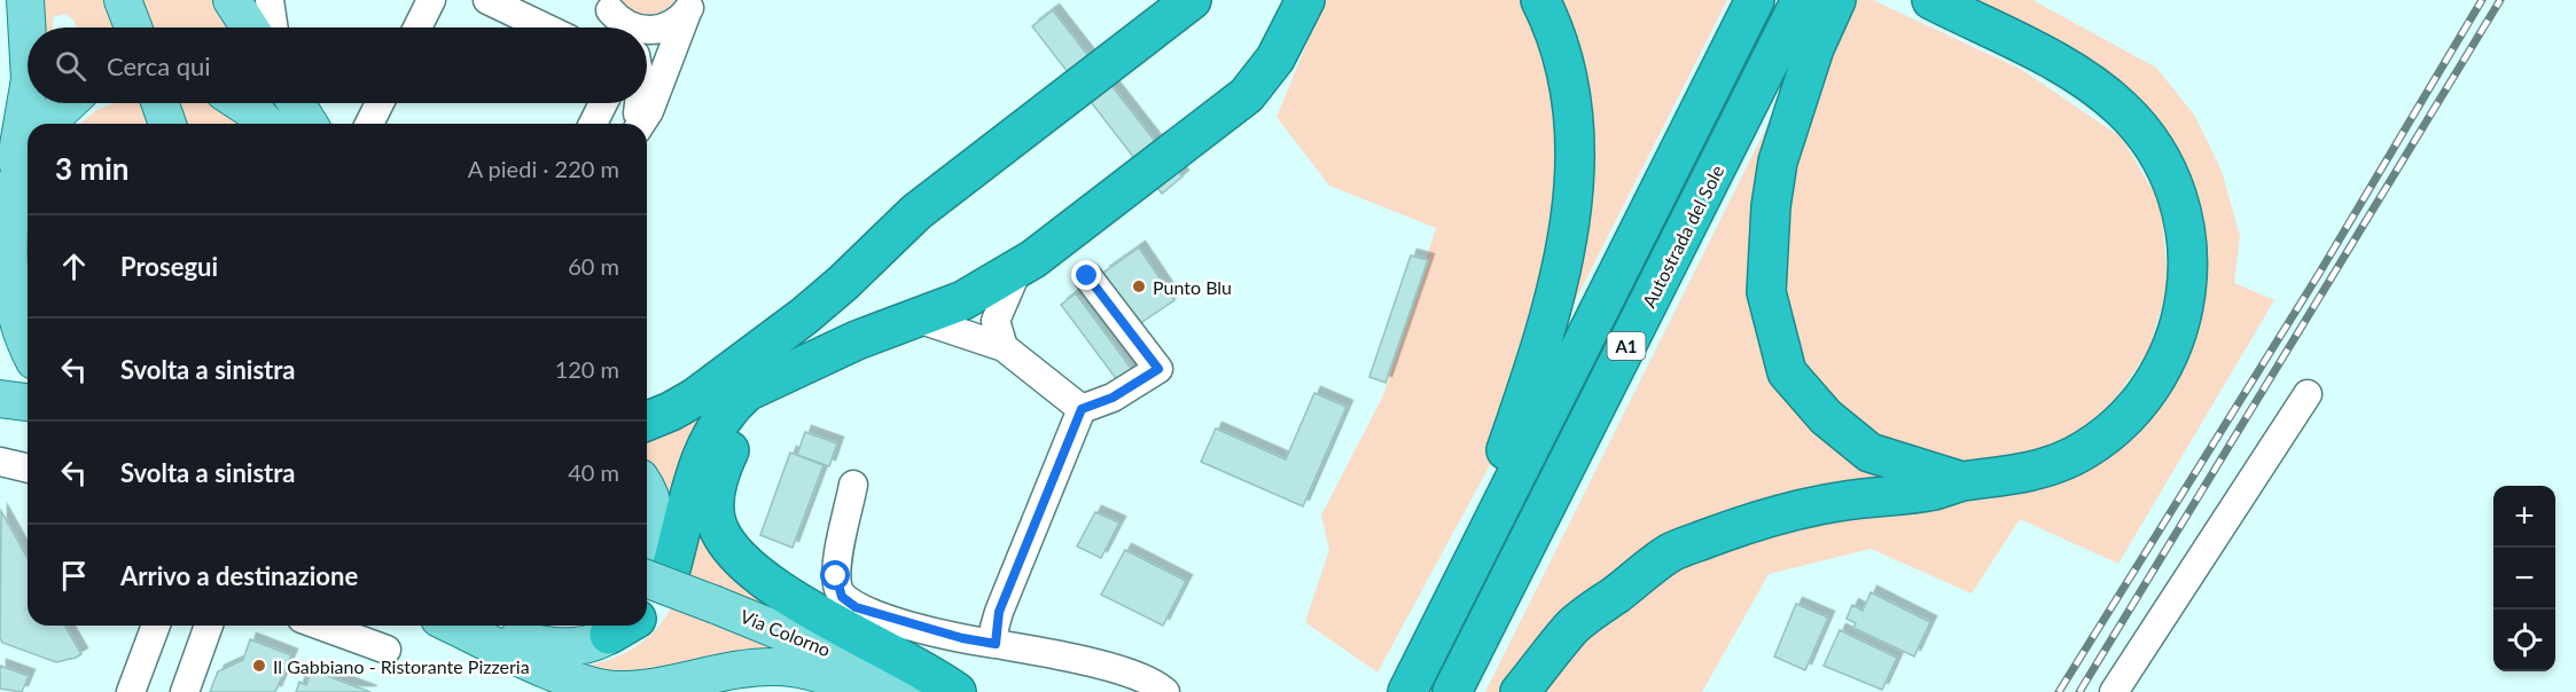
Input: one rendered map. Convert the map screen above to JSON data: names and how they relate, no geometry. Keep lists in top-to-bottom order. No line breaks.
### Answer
{"streets":{"highway":["Autostrada del Sole","A1"],"main road":["Via Colorno"]},"places":["Punto Blu","Il Gabbiano - Ristorante Pizzeria"],"page":{"search":"Cerca qui","heading":["3 min","A piedi · 220 m"],"list":[["Prosegui","60 m"],["Svolta a sinistra","120 m"],["Svolta a sinistra","40 m"],"Arrivo a destinazione"],"map_buttons":["+","−"]}}
